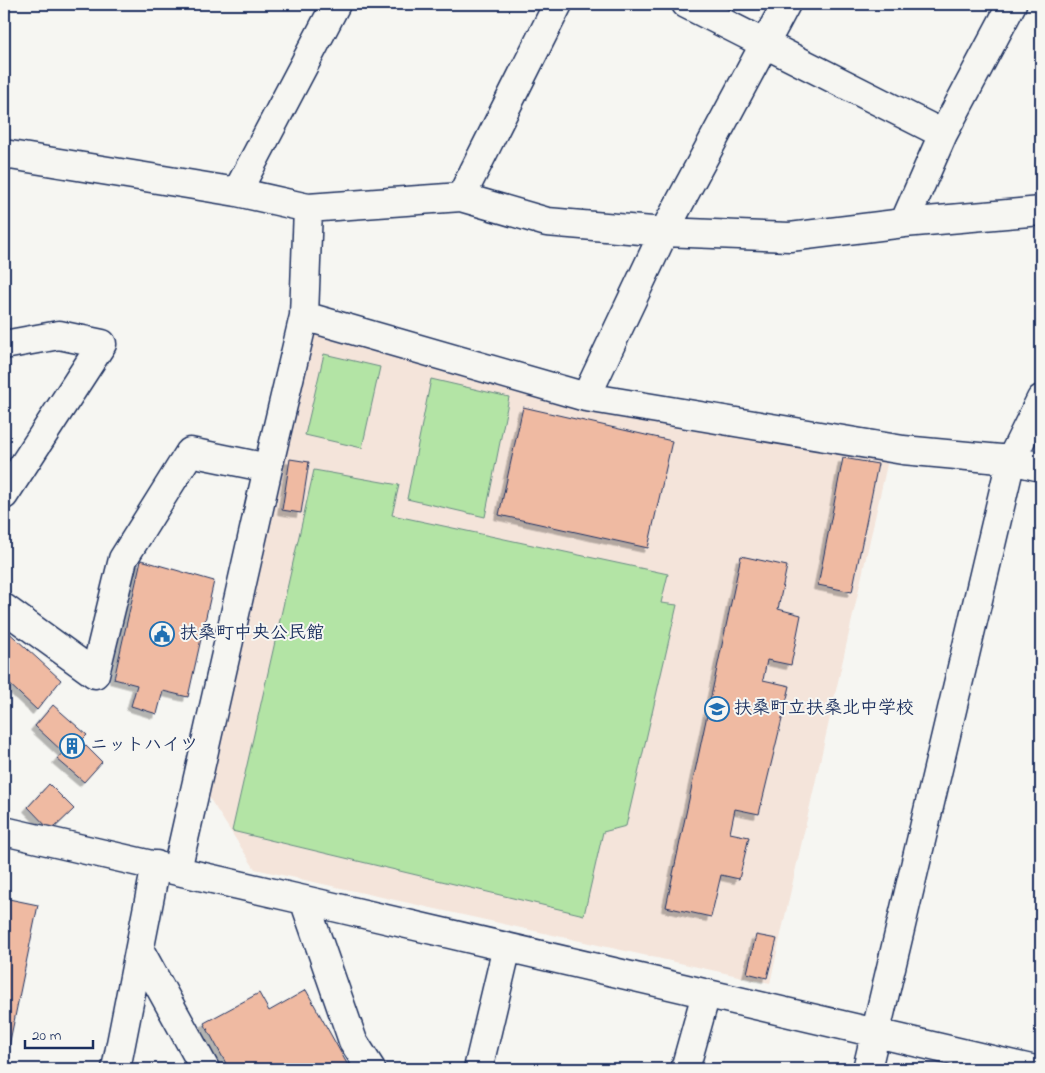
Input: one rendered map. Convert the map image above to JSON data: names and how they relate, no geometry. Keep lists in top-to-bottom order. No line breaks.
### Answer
{"places":{"public building":["扶桑町中央公民館"],"school or university":["扶桑町立扶桑北中学校"],"building":["ニットハイツ"]},"scale_bar":"20 m"}
